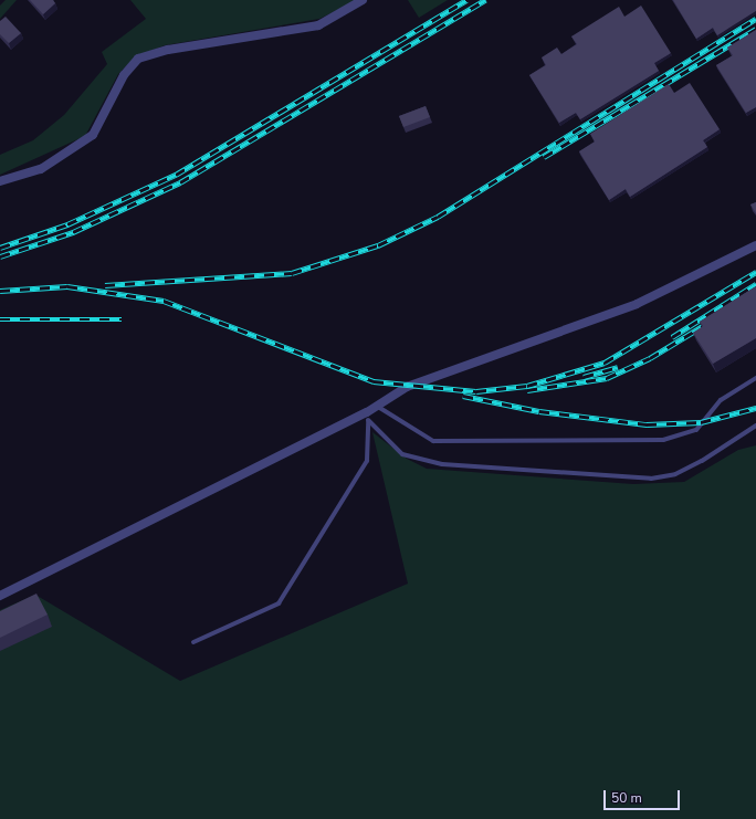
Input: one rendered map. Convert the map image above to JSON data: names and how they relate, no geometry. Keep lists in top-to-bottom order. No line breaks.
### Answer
{"scale_bar":"50 m"}
